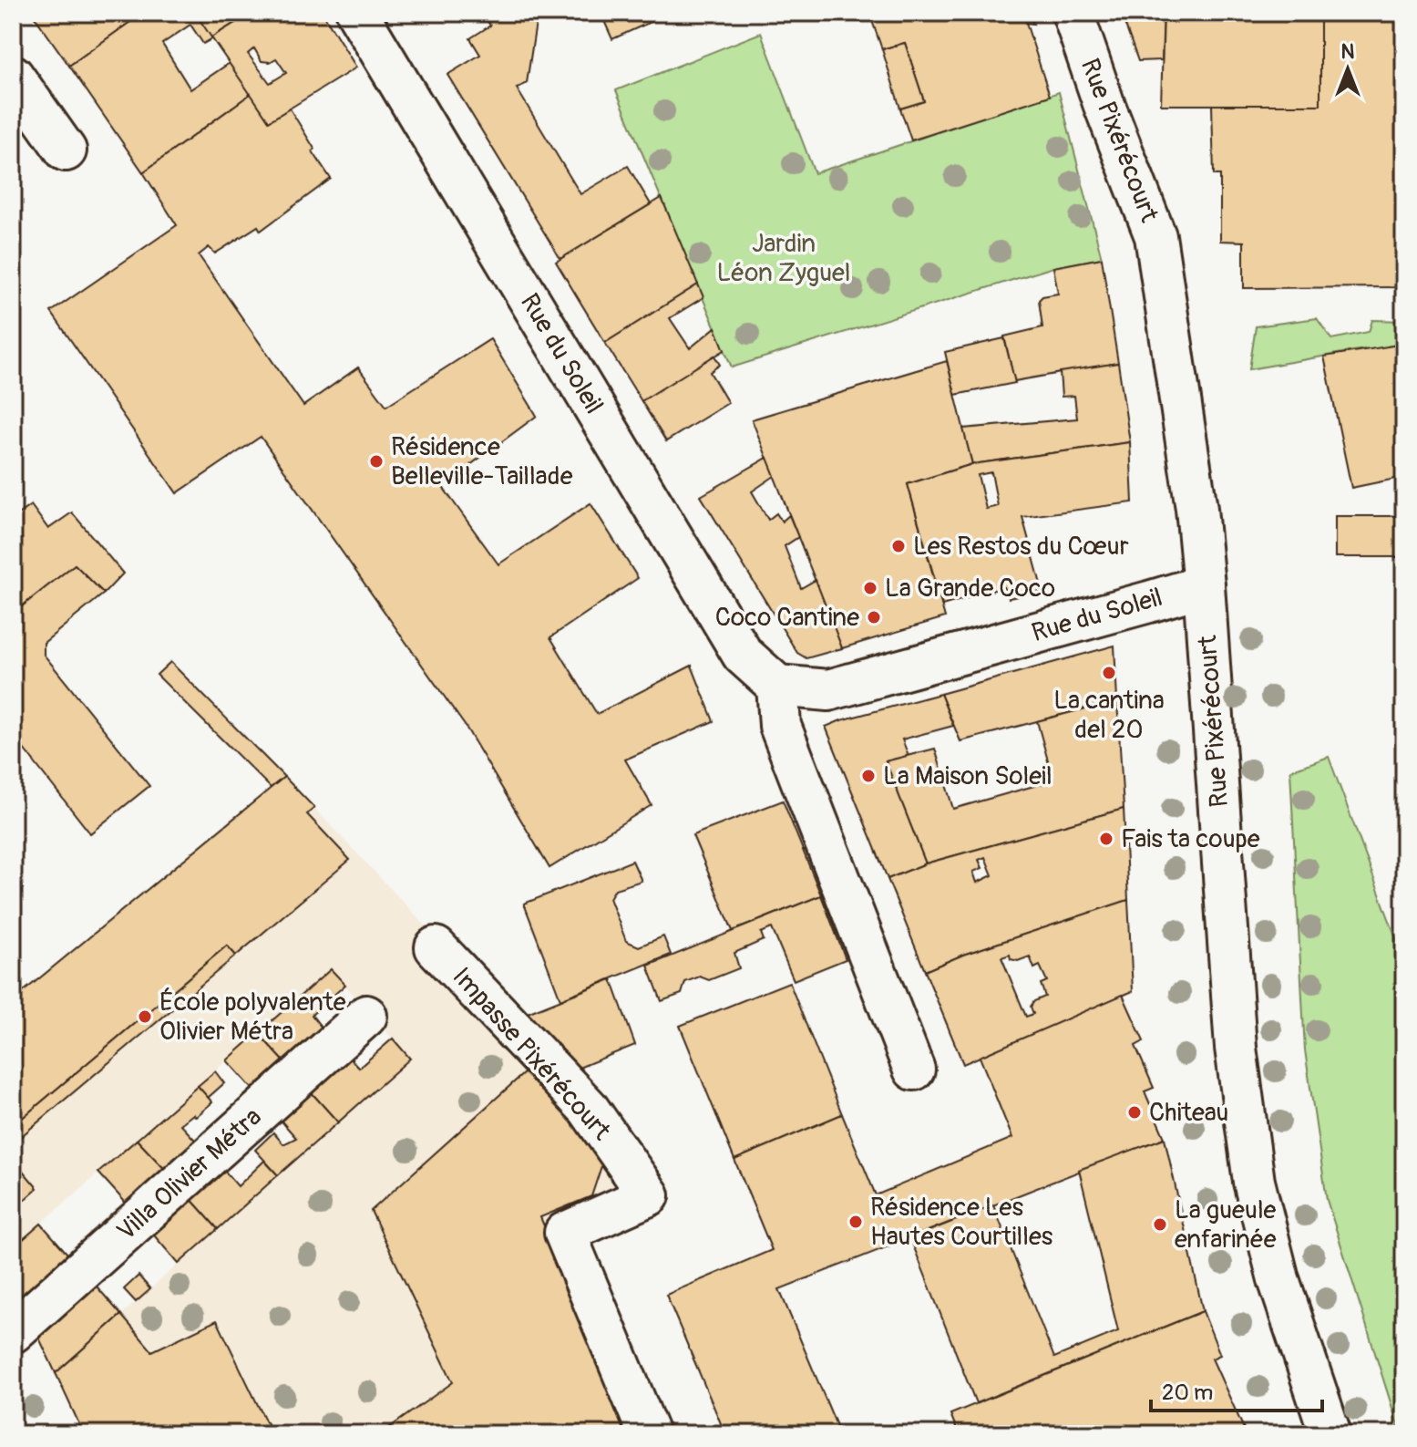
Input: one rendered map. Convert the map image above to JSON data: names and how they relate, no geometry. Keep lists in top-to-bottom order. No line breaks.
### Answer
{"streets":{"street":["Rue Pixérécourt","Rue du Soleil","Impasse Pixérécourt","Villa Olivier Métra"]},"crossings":[["Rue Pixérécourt","Rue du Soleil"]],"parks":["Jardin Léon Zyguel"],"places":["Résidence Belleville-Taillade","Les Restos du Cœur","La Grande Coco","Coco Cantine","La cantina del 20","La Maison Soleil","Fais ta coupe","École polyvalente Olivier Métra","Chiteau","Résidence Les Hautes Courtilles","La gueule enfarinée"],"scale_bar":"20 m","north":"top"}
